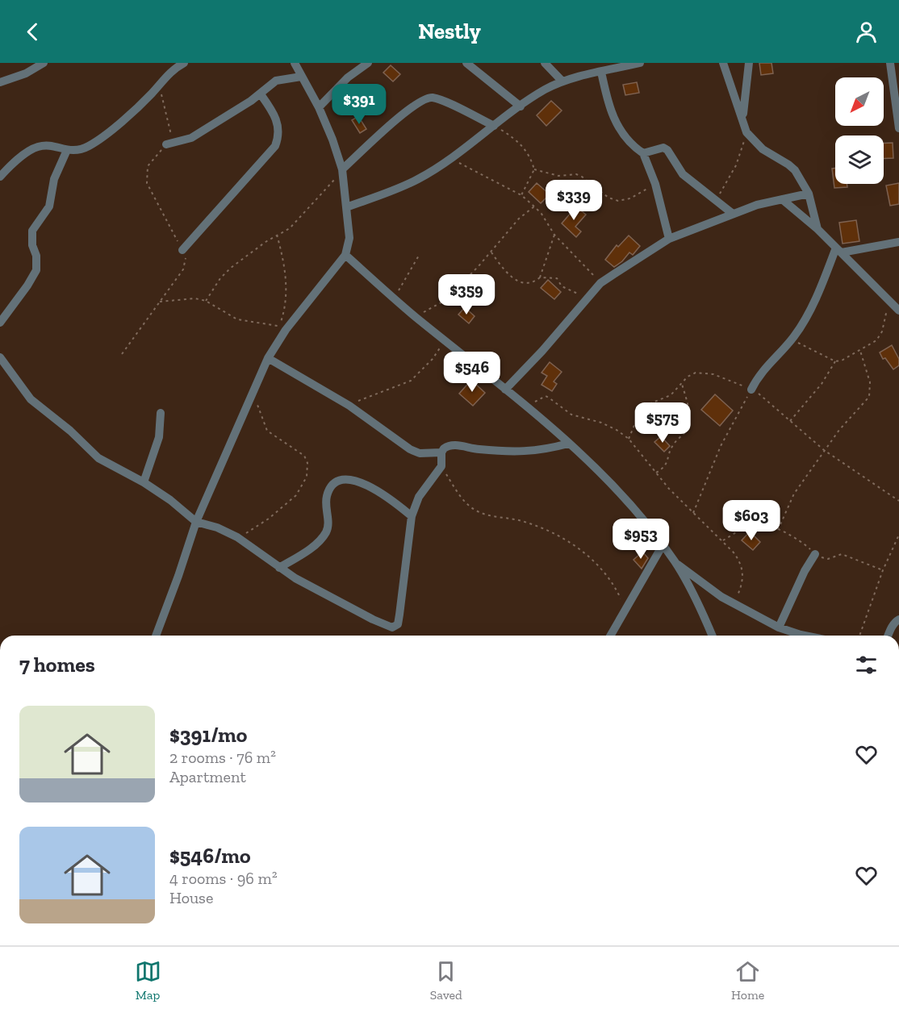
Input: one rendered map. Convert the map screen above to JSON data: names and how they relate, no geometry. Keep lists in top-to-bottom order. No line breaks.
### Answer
{"north":"bottom left","page":{"header":"Nestly","price":["$391","$339","$359","$546","$575","$603","$953"],"heading":"7 homes","list":[{"name":"$391/mo","note":"2 rooms · 76 m² · Apartment"},{"name":"$546/mo","note":"4 rooms · 96 m² · House"}],"tabs":["Map","Saved","Home"]}}
